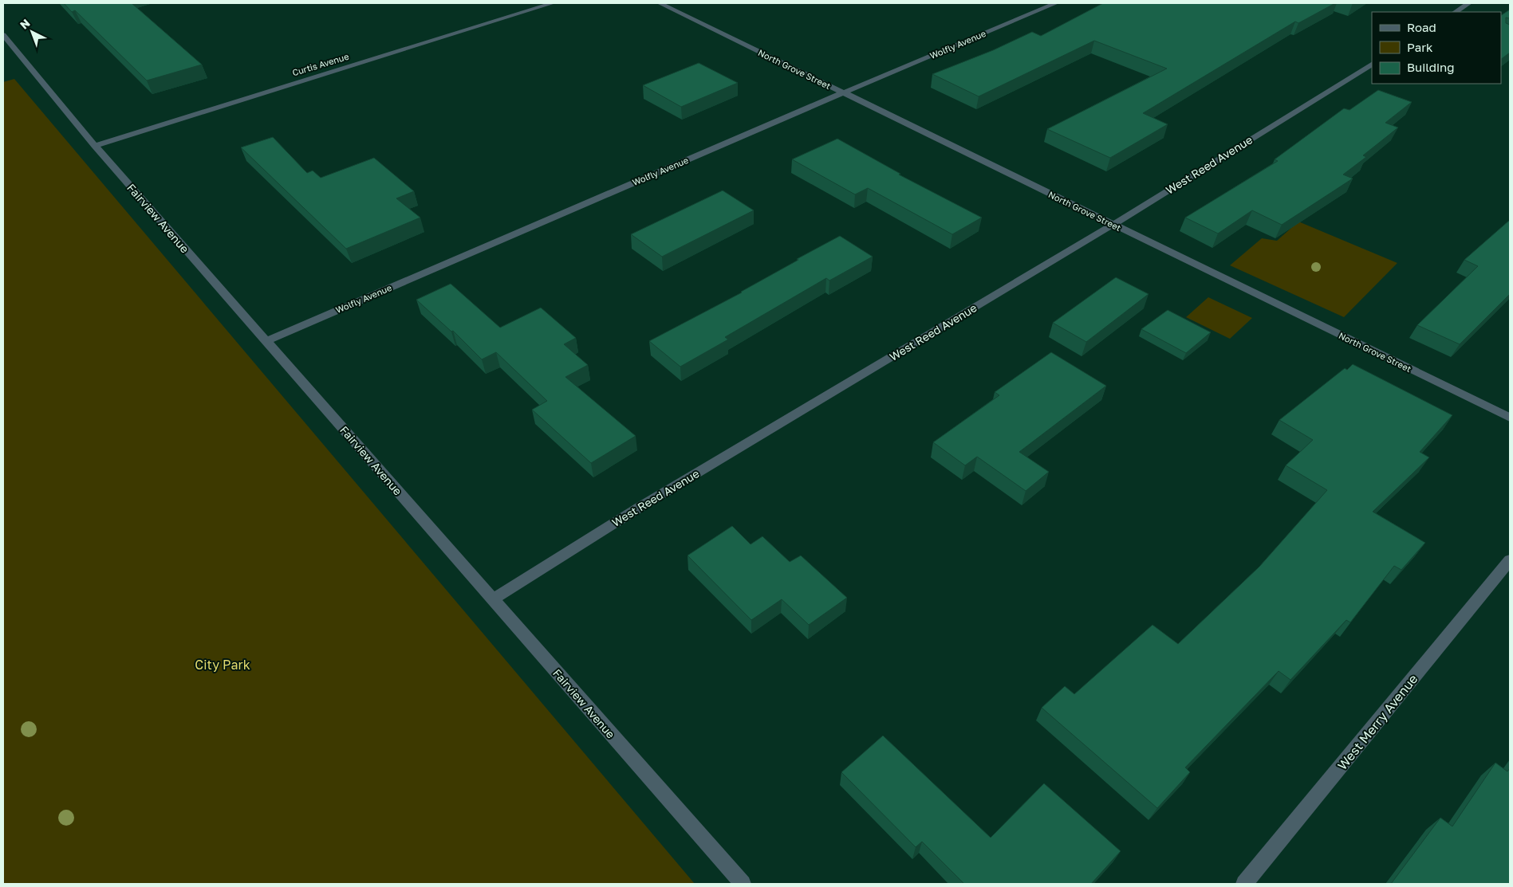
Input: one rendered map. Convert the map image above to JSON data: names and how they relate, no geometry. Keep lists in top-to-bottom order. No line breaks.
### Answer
{"streets":{"street":["Wolfly Avenue","Curtis Avenue","North Grove Street","West Reed Avenue","Fairview Avenue","West Merry Avenue"]},"crossings":[["Wolfly Avenue","North Grove Street"],["Wolfly Avenue","Fairview Avenue"],["Curtis Avenue","Fairview Avenue"],["North Grove Street","West Reed Avenue"],["West Reed Avenue","Fairview Avenue"]],"parks":["City Park"],"legend":["Road","Park","Building"],"north":"top left"}
